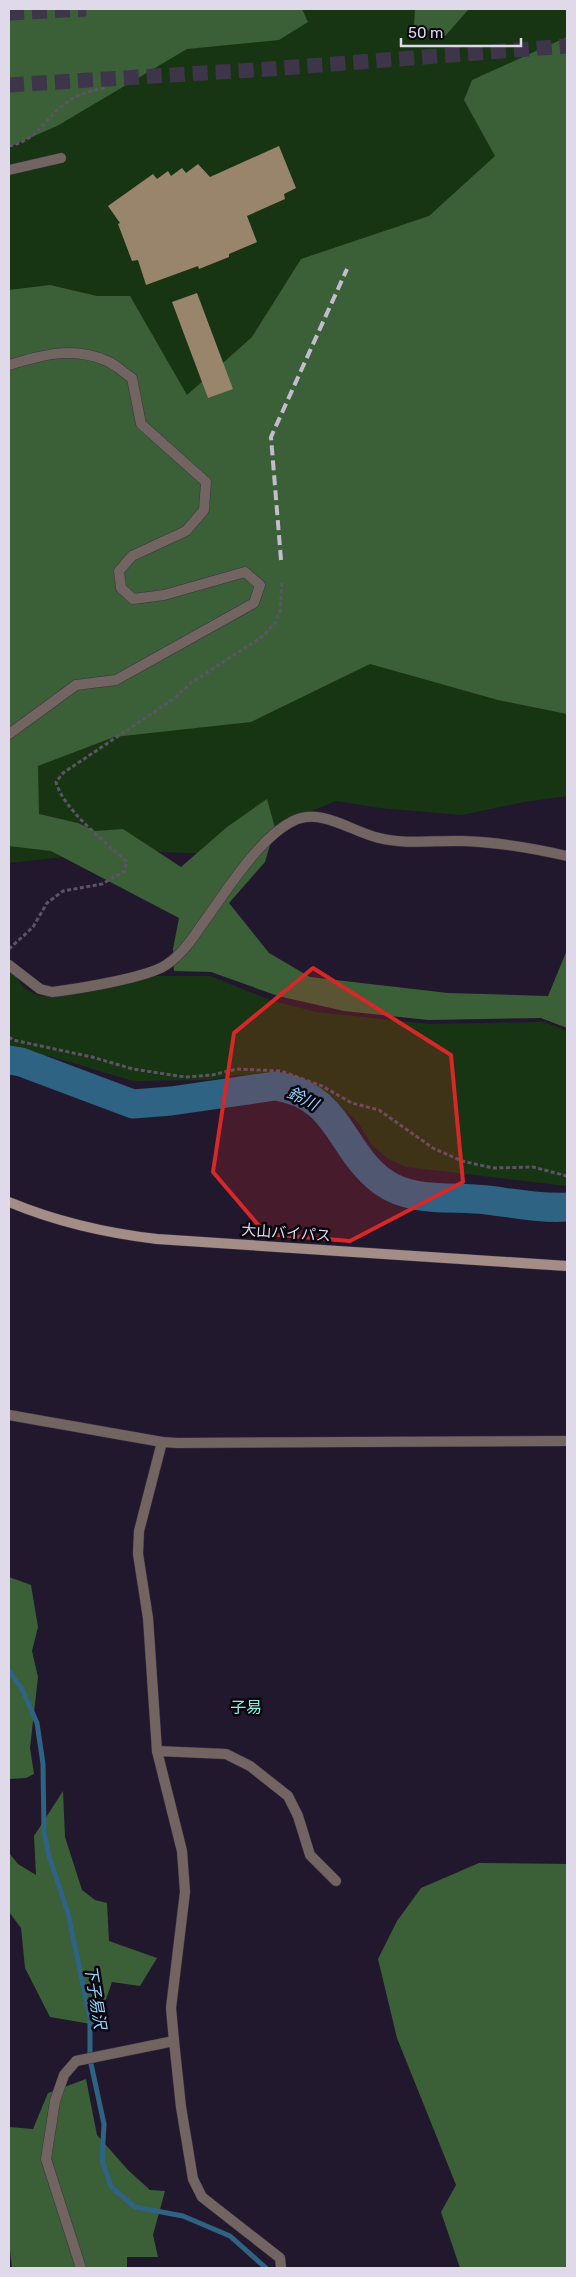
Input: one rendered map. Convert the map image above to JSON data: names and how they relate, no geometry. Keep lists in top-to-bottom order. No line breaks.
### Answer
{"streets":{"main road":["大山バイパス"]},"districts":["子易"],"water":["鈴川","下子易沢"],"scale_bar":"50 m"}
